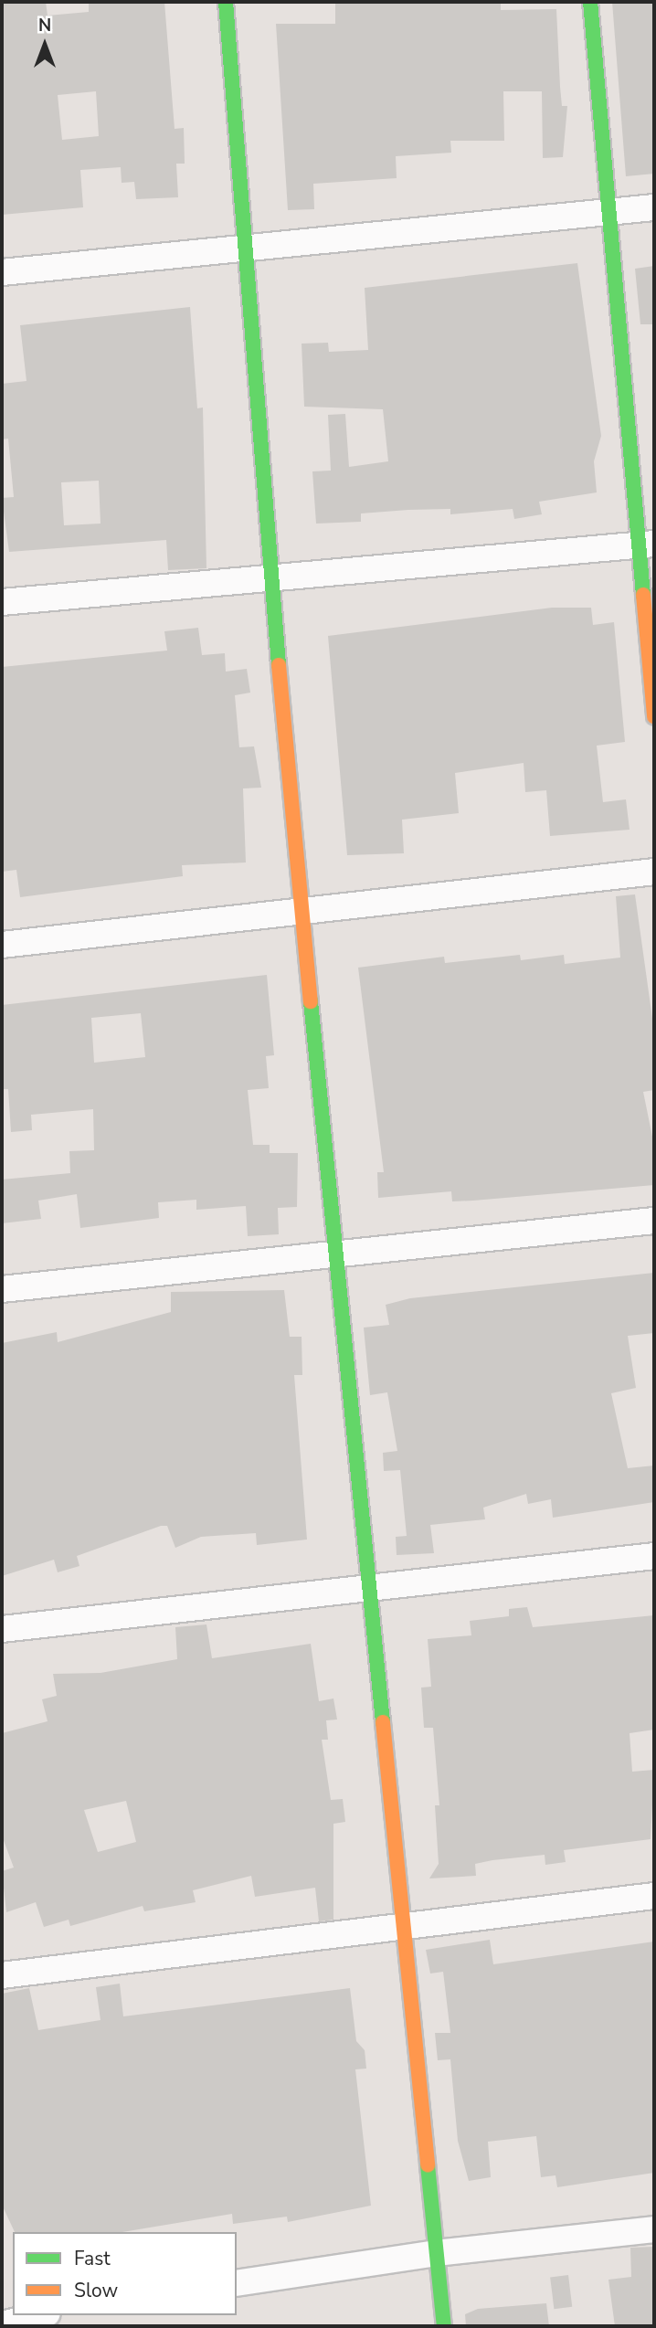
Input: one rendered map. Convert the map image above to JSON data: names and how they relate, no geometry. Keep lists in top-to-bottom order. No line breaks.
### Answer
{"legend":["Fast","Slow"],"north":"top"}
